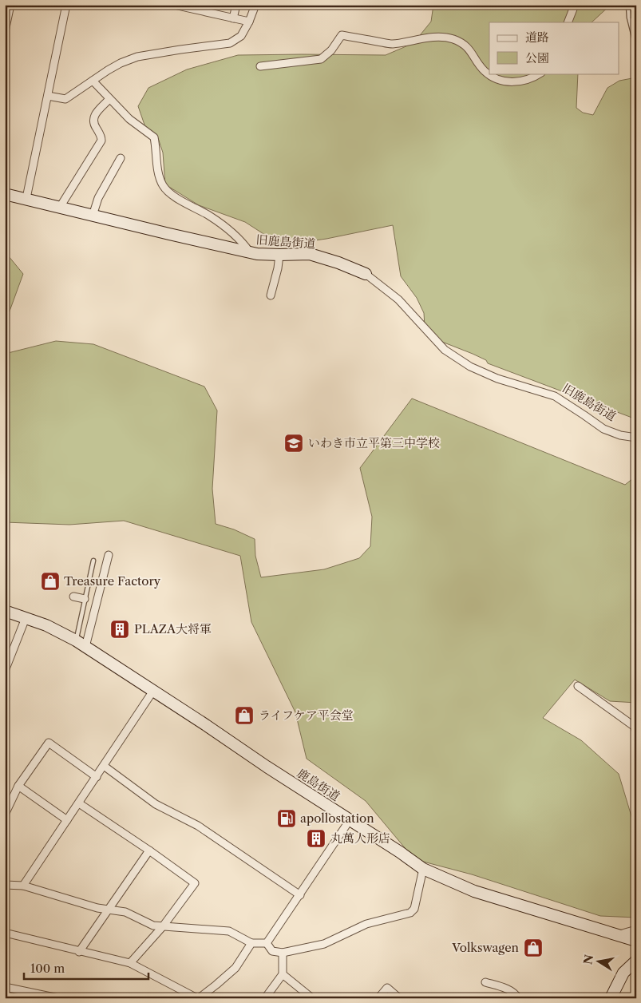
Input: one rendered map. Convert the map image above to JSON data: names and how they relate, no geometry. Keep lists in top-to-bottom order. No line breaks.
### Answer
{"streets":{"street":["旧鹿島街道","鹿島街道"]},"places":{"school or university":["いわき市立平第三中学校"],"shop":["Treasure Factory","ライフケア平会堂","Volkswagen"],"building":["PLAZA大将軍","丸萬人形店"],"fuel station":["apollostation"]},"legend":["道路","公園"],"scale_bar":"100 m","north":"left"}
